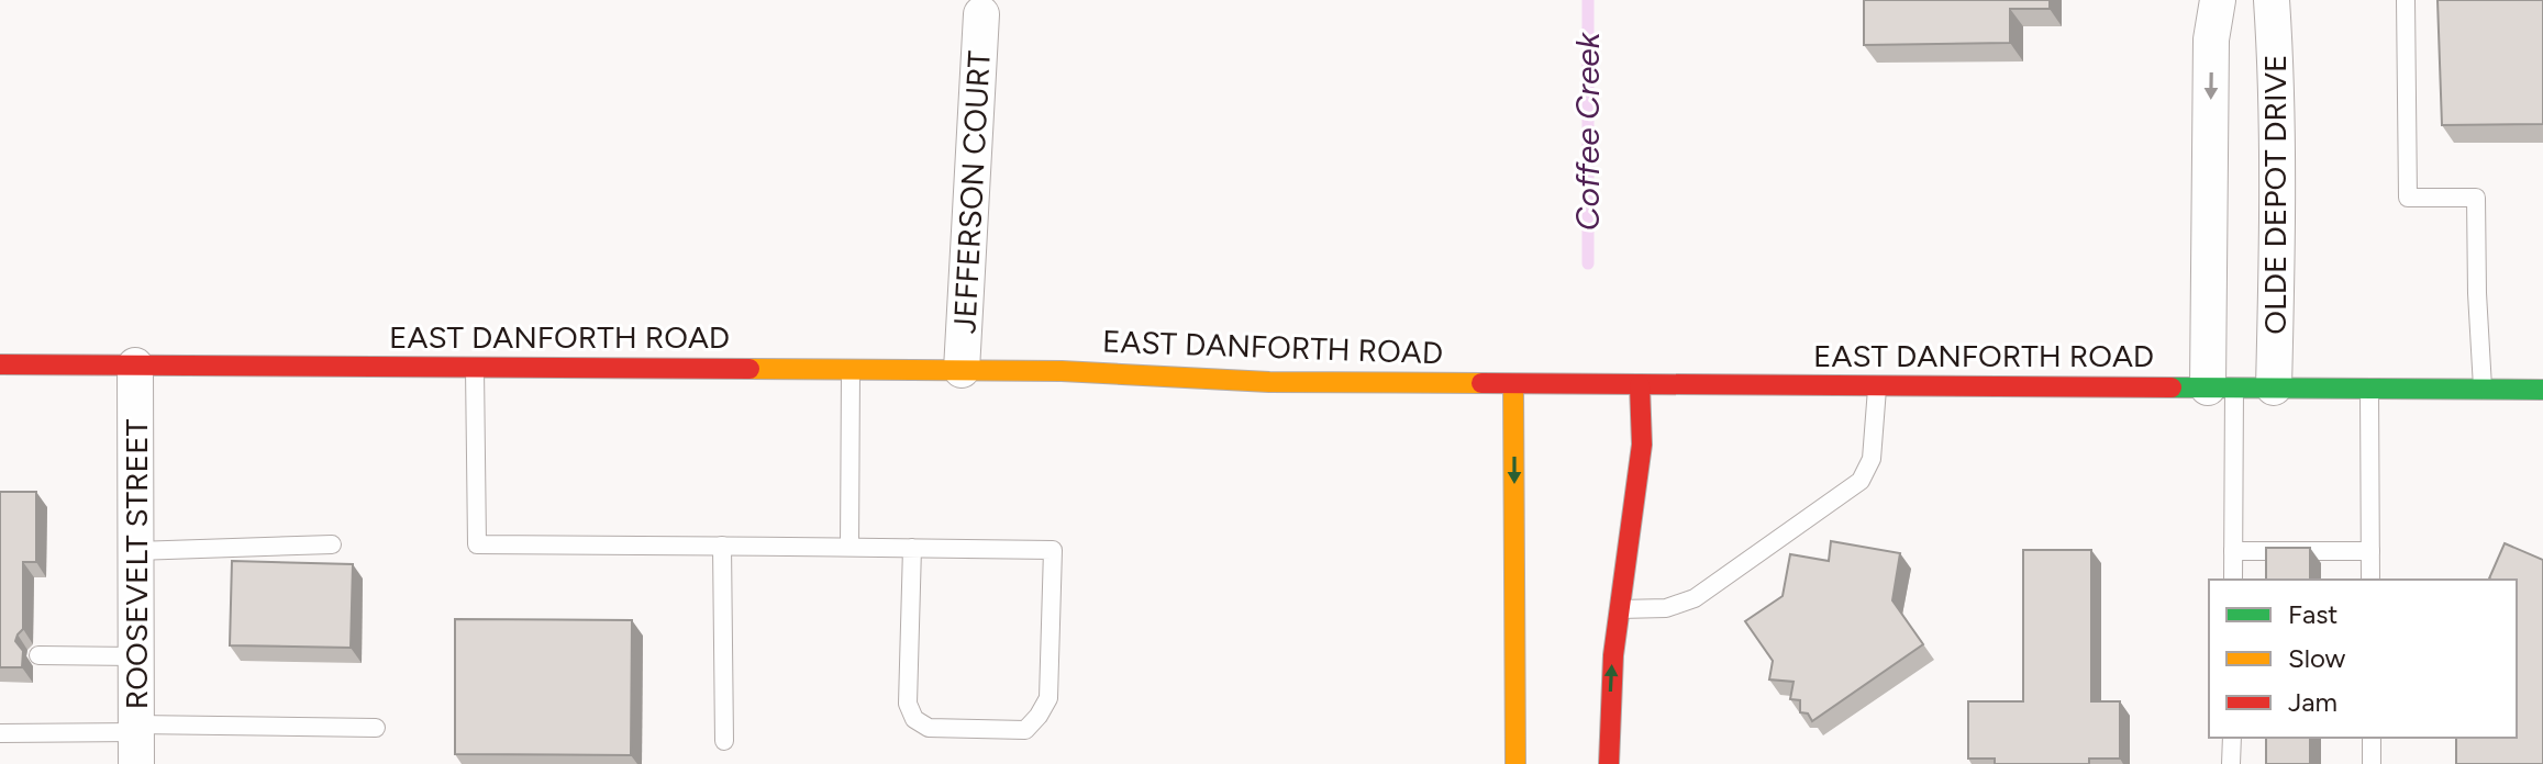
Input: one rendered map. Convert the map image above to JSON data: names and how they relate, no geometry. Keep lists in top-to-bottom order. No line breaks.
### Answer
{"streets":{"main road":["EAST DANFORTH ROAD"],"street":["JEFFERSON COURT","OLDE DEPOT DRIVE","ROOSEVELT STREET"]},"crossings":[["JEFFERSON COURT","EAST DANFORTH ROAD"],["OLDE DEPOT DRIVE","EAST DANFORTH ROAD"],["EAST DANFORTH ROAD","ROOSEVELT STREET"]],"water":["Coffee Creek"],"legend":["Fast","Slow","Jam"]}
